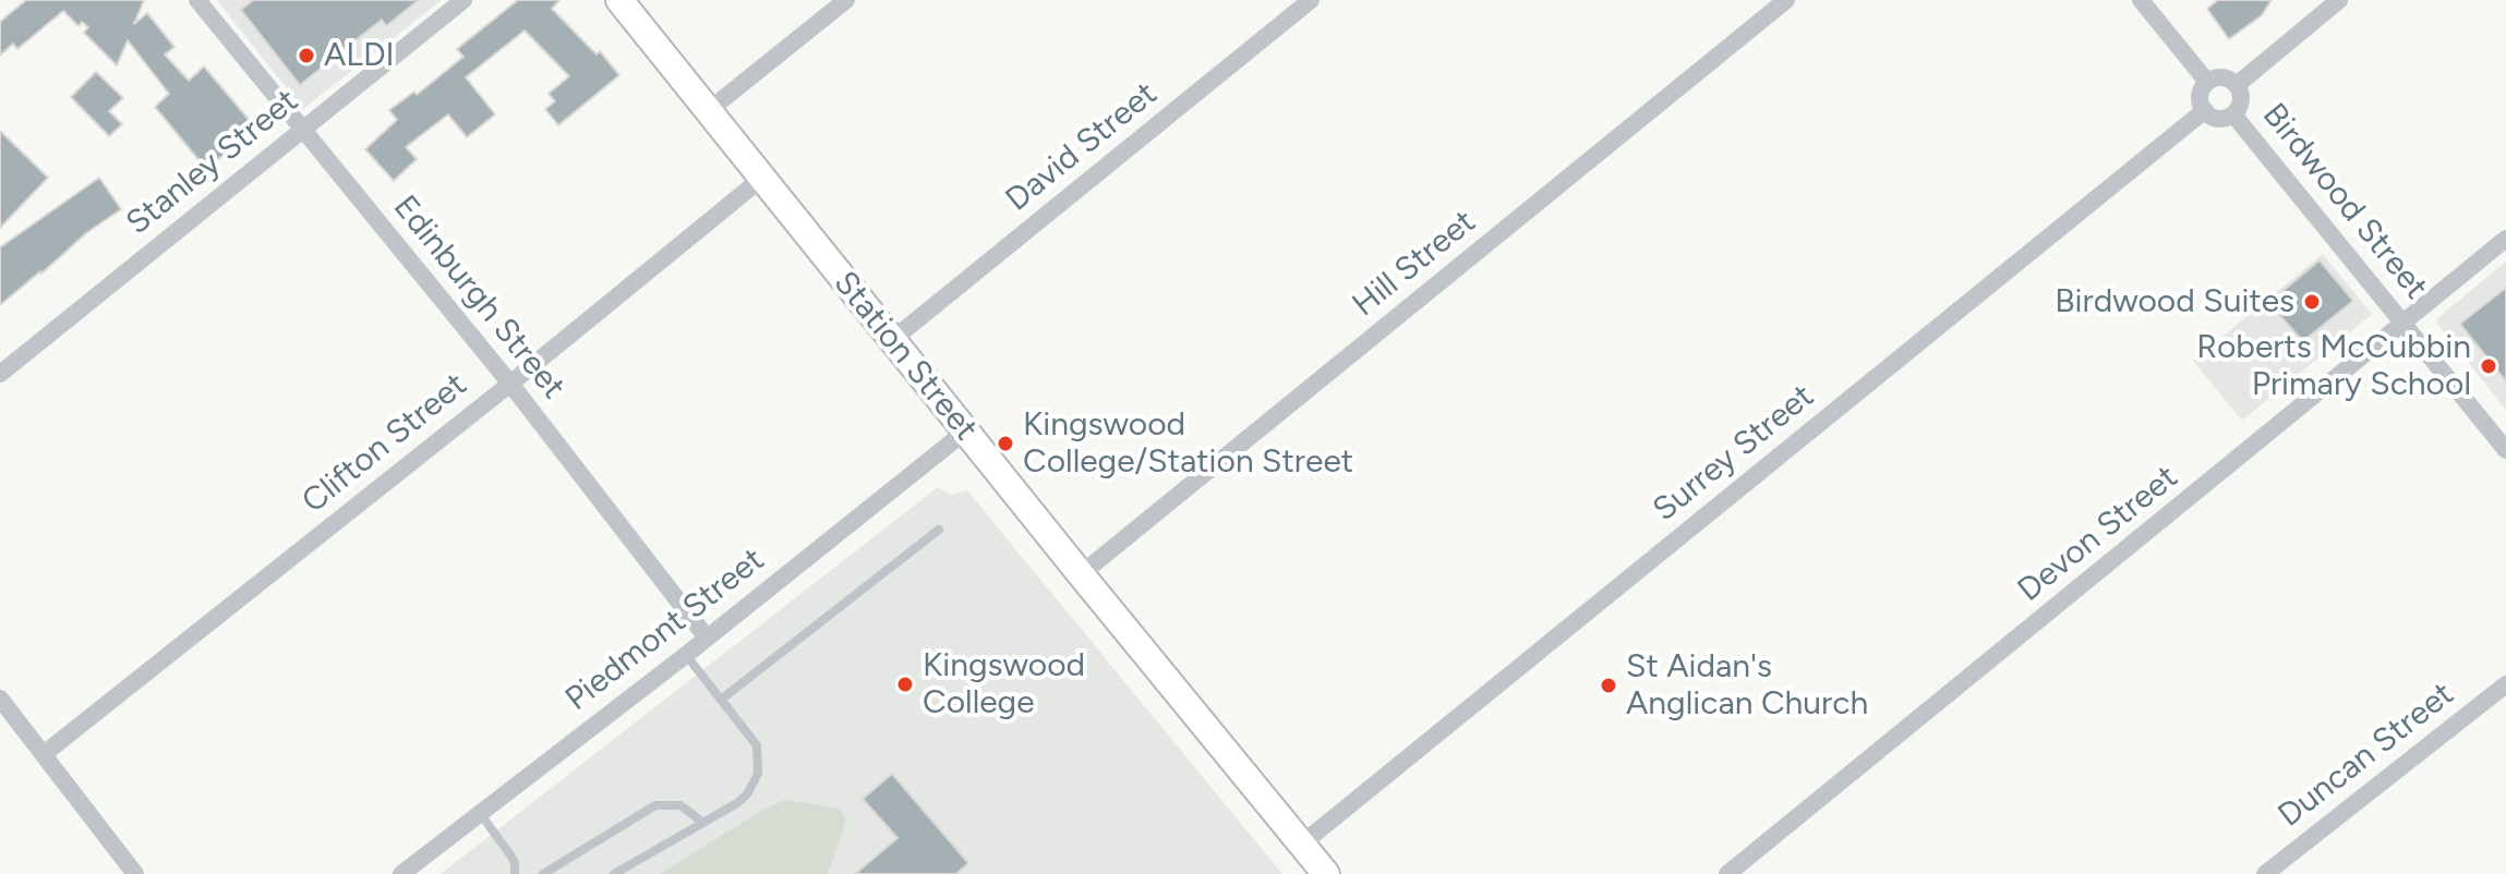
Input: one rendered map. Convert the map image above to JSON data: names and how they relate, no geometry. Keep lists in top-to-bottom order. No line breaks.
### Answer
{"streets":{"main road":["Station Street"],"street":["David Street","Stanley Street","Birdwood Street","Hill Street","Edinburgh Street","Clifton Street","Surrey Street","Devon Street","Piedmont Street","Duncan Street"]},"crossings":[["David Street","Station Street"],["Stanley Street","Edinburgh Street"],["Birdwood Street","Surrey Street"],["Birdwood Street","Devon Street"],["Hill Street","Station Street"],["Edinburgh Street","Clifton Street"],["Edinburgh Street","Piedmont Street"],["Station Street","Clifton Street"],["Station Street","Surrey Street"],["Station Street","Piedmont Street"]],"places":["ALDI","Birdwood Suites","Roberts McCubbin Primary School","Kingswood College/Station Street","Kingswood College","St Aidan's Anglican Church"]}
